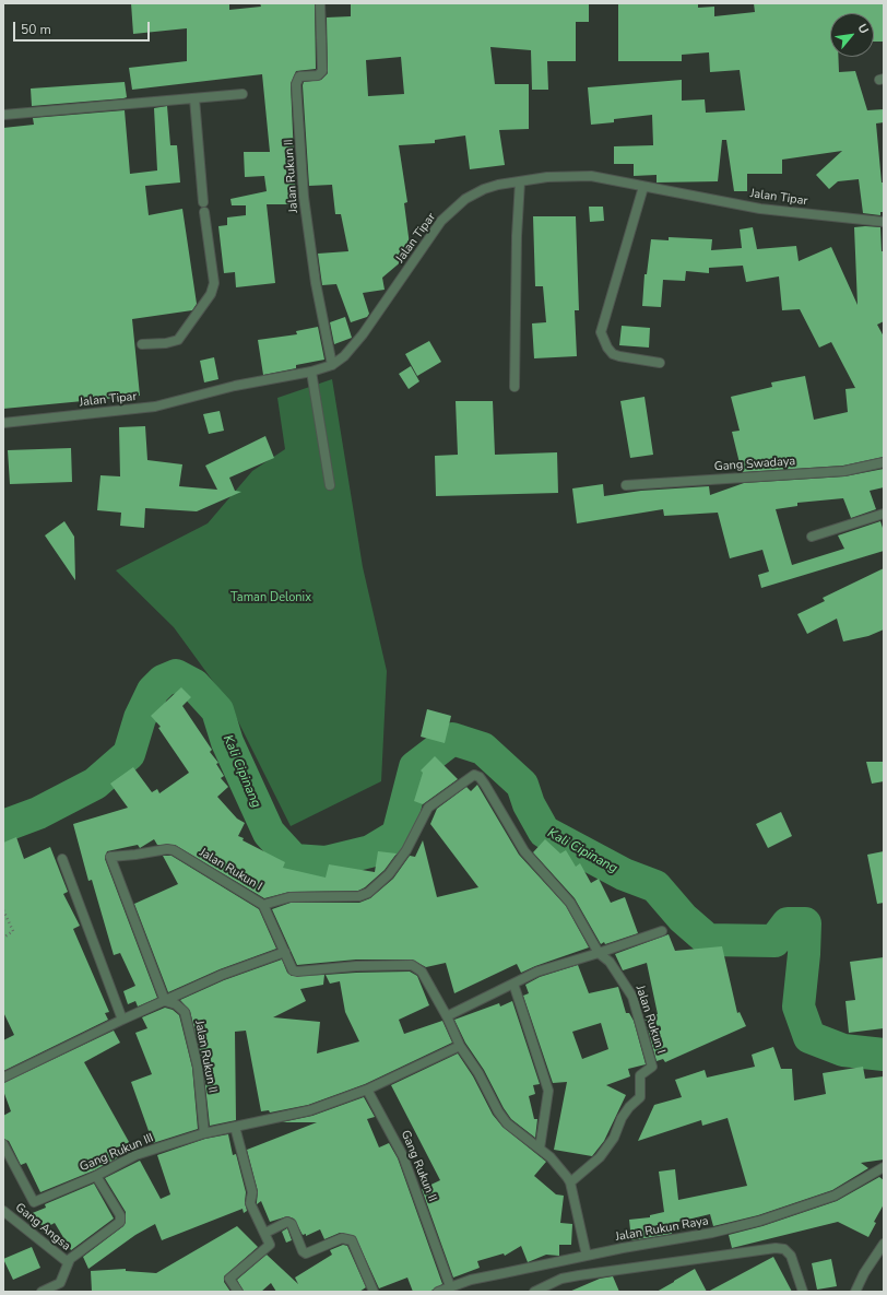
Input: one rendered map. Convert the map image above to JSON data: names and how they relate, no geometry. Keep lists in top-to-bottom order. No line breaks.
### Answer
{"streets":{"street":["Jalan Rukun II","Jalan Tipar","Gang Swadaya","Jalan Rukun I","Gang Rukun III","Gang Rukun II","Gang Angsa","Jalan Rukun Raya"]},"crossings":[["Jalan Rukun II","Jalan Tipar"],["Jalan Rukun II","Jalan Rukun I"],["Jalan Rukun II","Gang Rukun III"],["Jalan Rukun I","Jalan Rukun Raya"],["Gang Rukun III","Gang Angsa"],["Gang Rukun II","Jalan Rukun Raya"]],"water":["Kali Cipinang"],"parks":["Taman Delonix"],"scale_bar":"50 m","north":"top right"}
